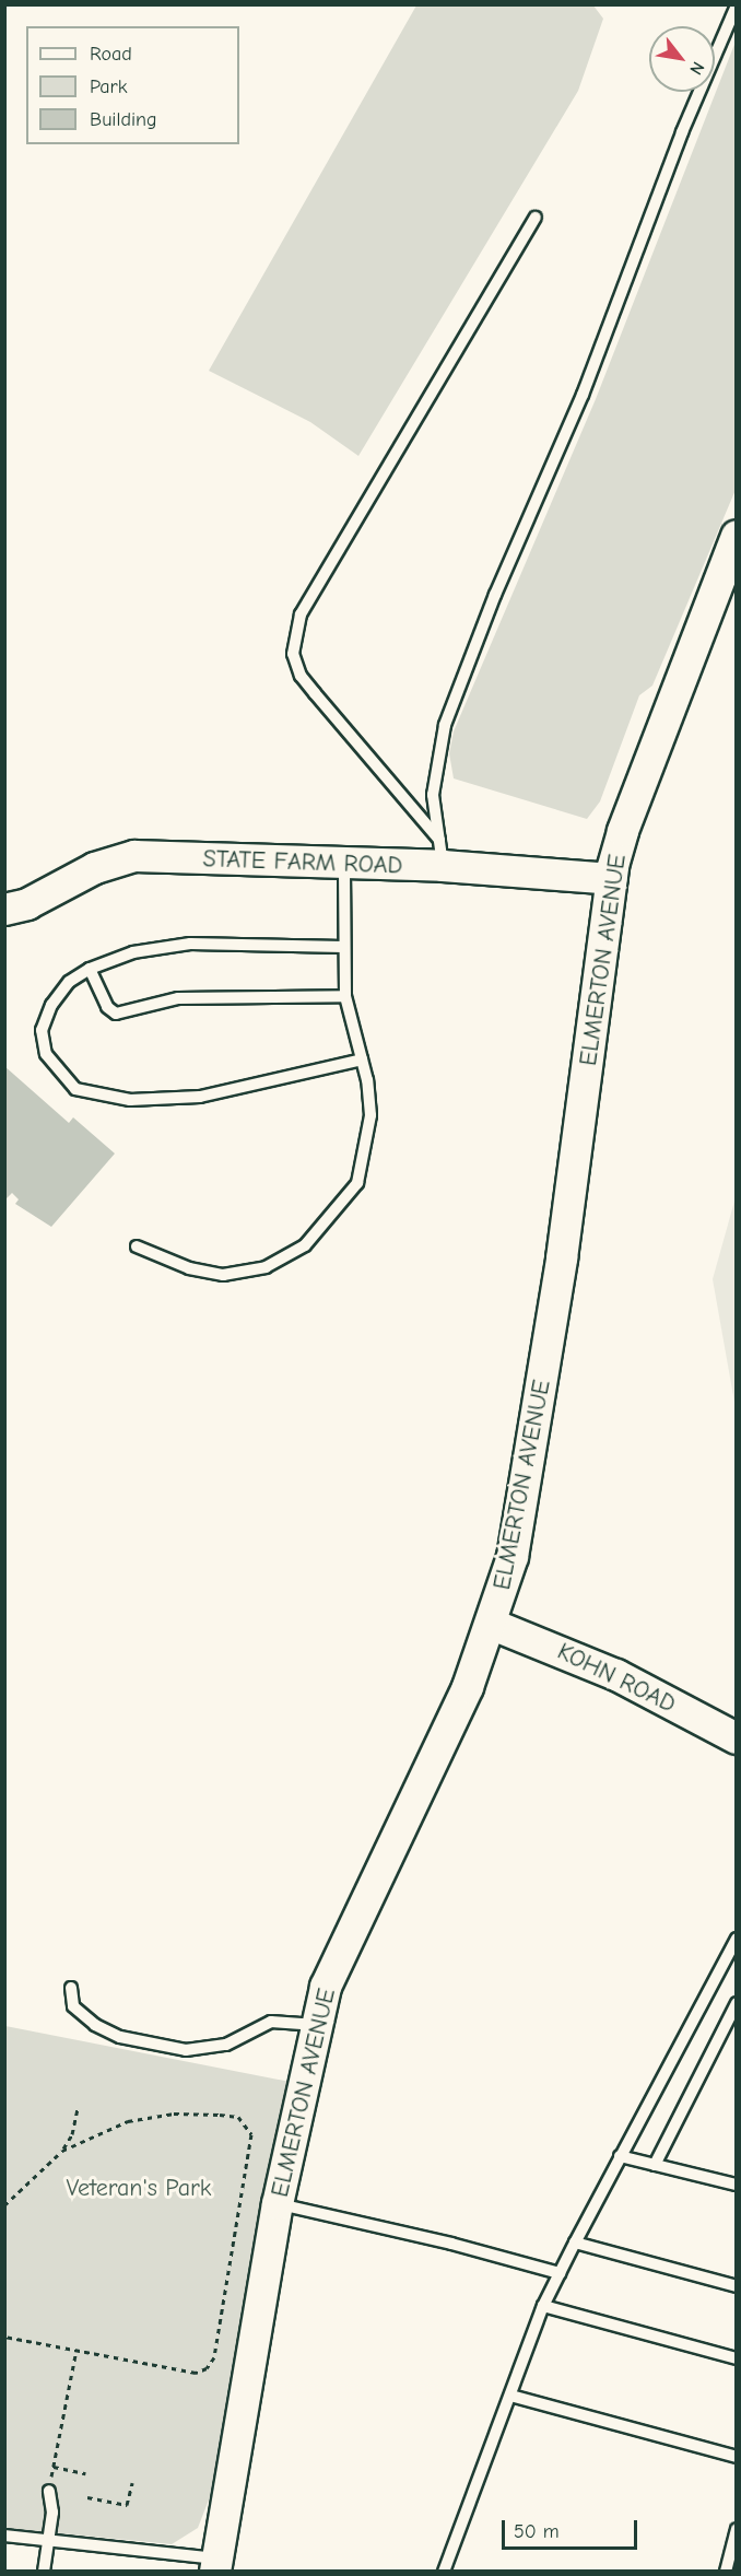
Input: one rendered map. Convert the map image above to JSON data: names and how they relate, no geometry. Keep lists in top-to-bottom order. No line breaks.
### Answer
{"streets":{"main road":["STATE FARM ROAD","ELMERTON AVENUE","KOHN ROAD"]},"crossings":[["STATE FARM ROAD","ELMERTON AVENUE"],["ELMERTON AVENUE","KOHN ROAD"]],"parks":["Veteran's Park"],"legend":["Road","Park","Building"],"scale_bar":"50 m","north":"bottom right"}
